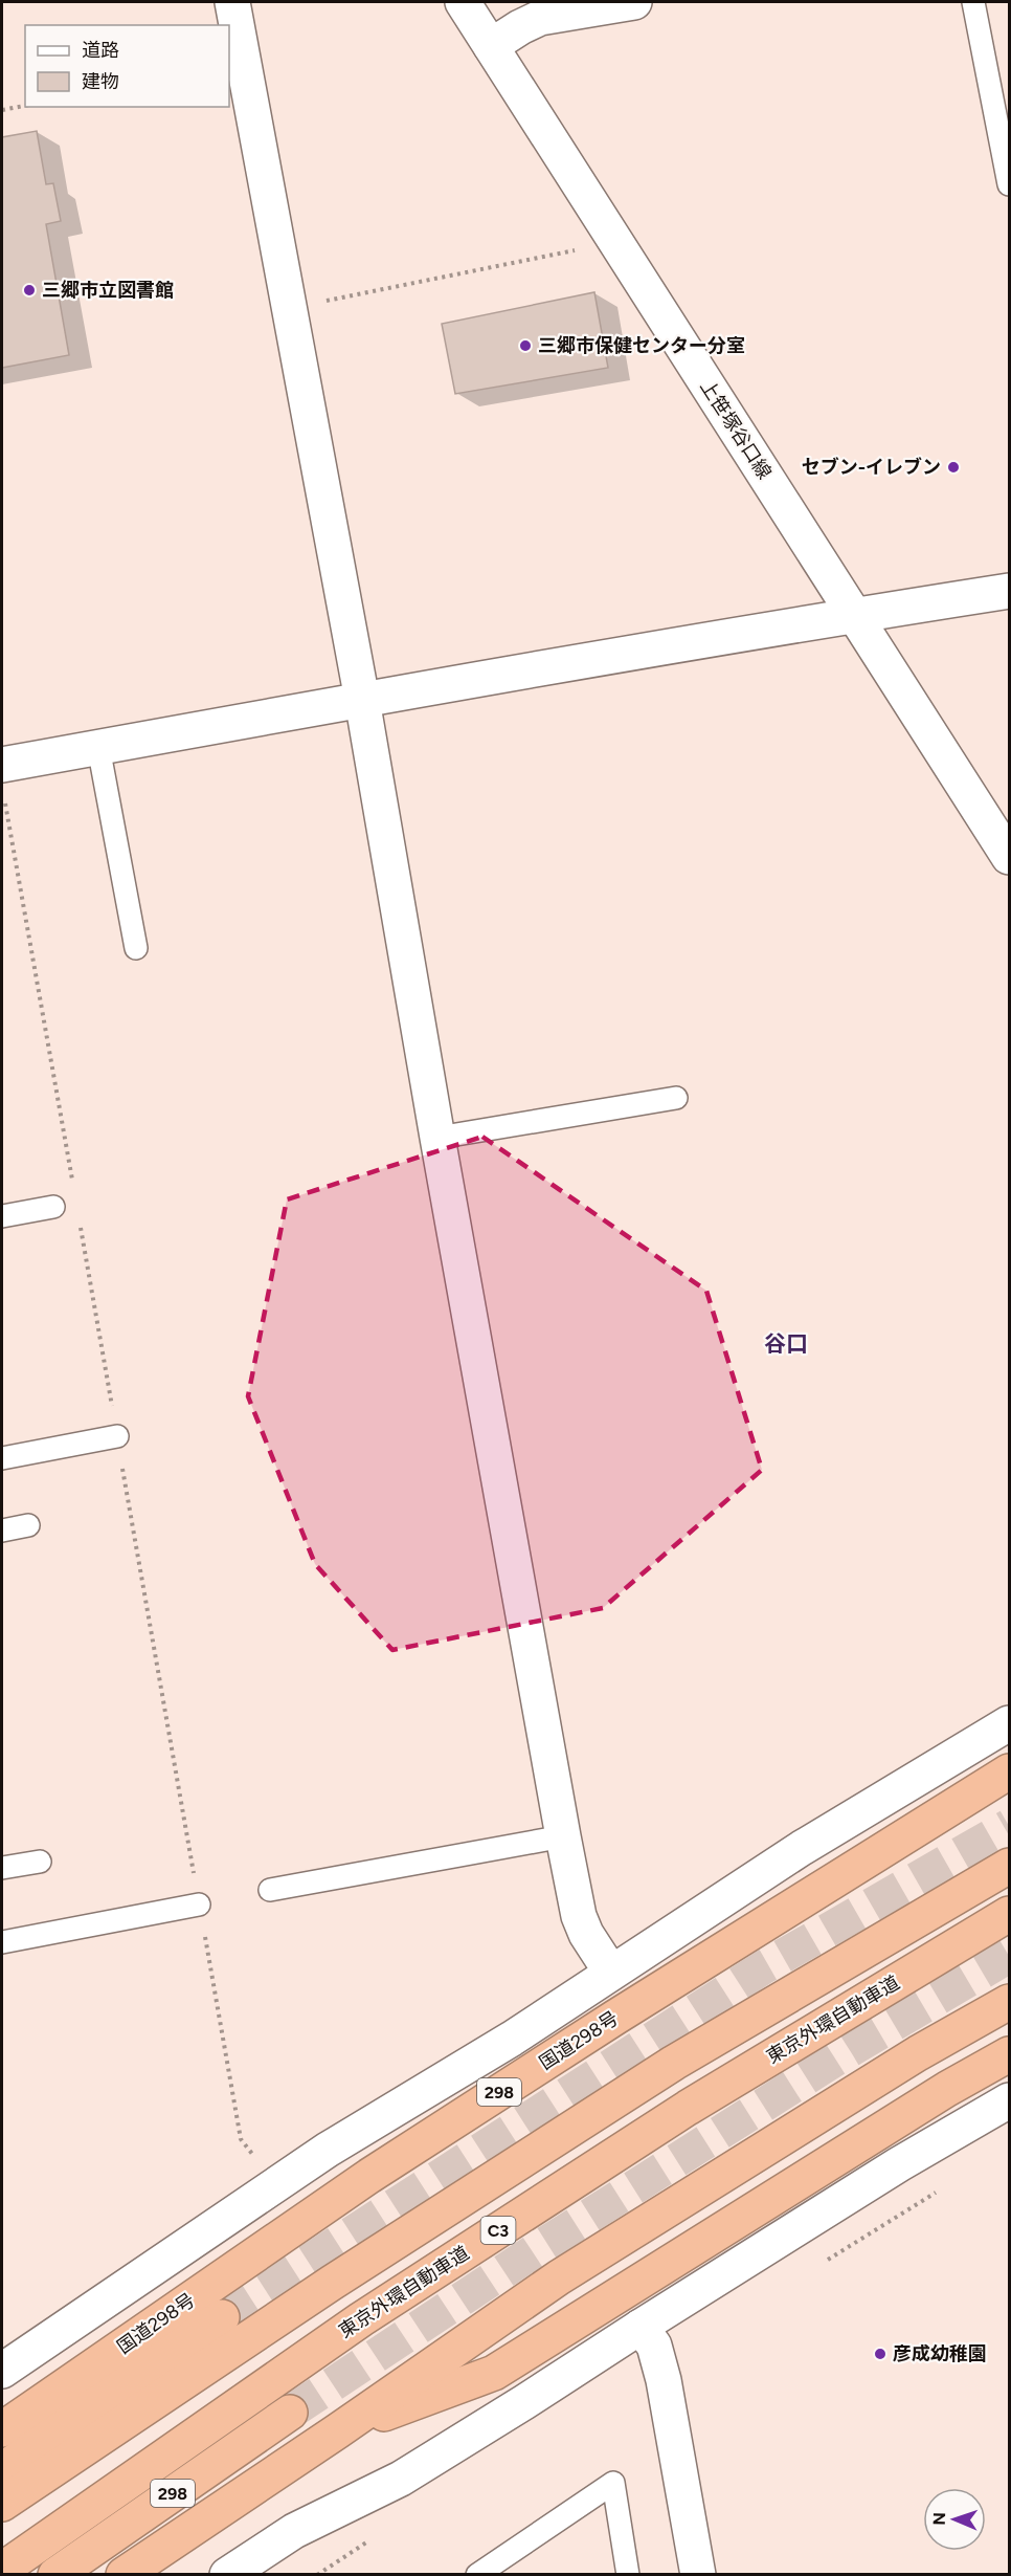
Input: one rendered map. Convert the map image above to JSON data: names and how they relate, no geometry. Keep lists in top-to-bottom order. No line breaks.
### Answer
{"streets":{"highway":["東京外環自動車道","国道298号","298","C3"],"street":["上笹塚谷口線"]},"districts":["谷口"],"places":["三郷市立図書館","三郷市保健センター分室","セブン-イレブン","彦成幼稚園"],"legend":["道路","建物"],"north":"left"}
